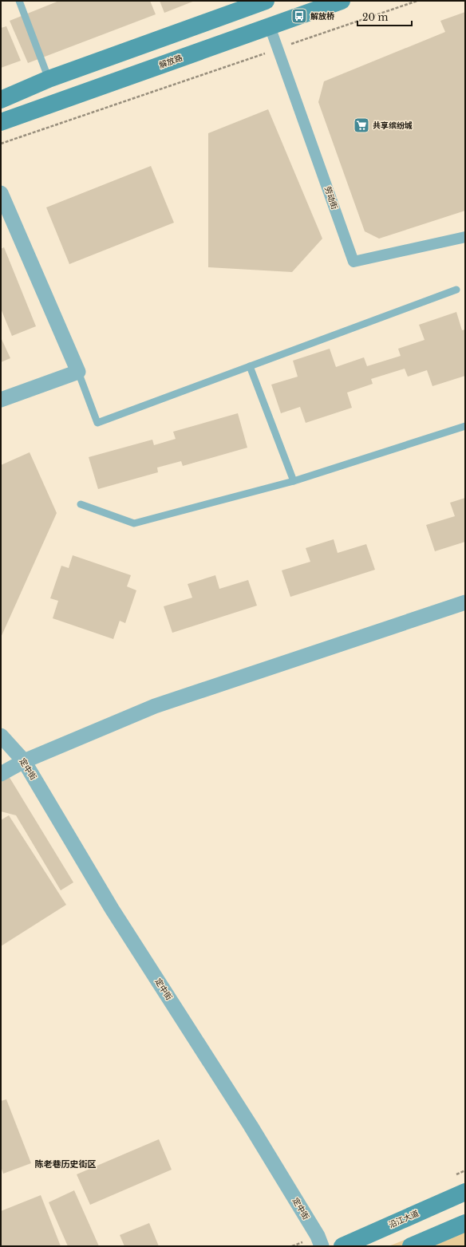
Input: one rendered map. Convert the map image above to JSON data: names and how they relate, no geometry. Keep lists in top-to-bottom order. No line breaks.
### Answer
{"streets":{"main road":["解放路","沿江大道"],"street":["劳动街","定中街"]},"crossings":[["解放路","劳动街"]],"districts":["陈老巷历史街区"],"places":{"bus stop":["解放桥"],"supermarket":["共享缤纷城"]},"scale_bar":"20 m"}
